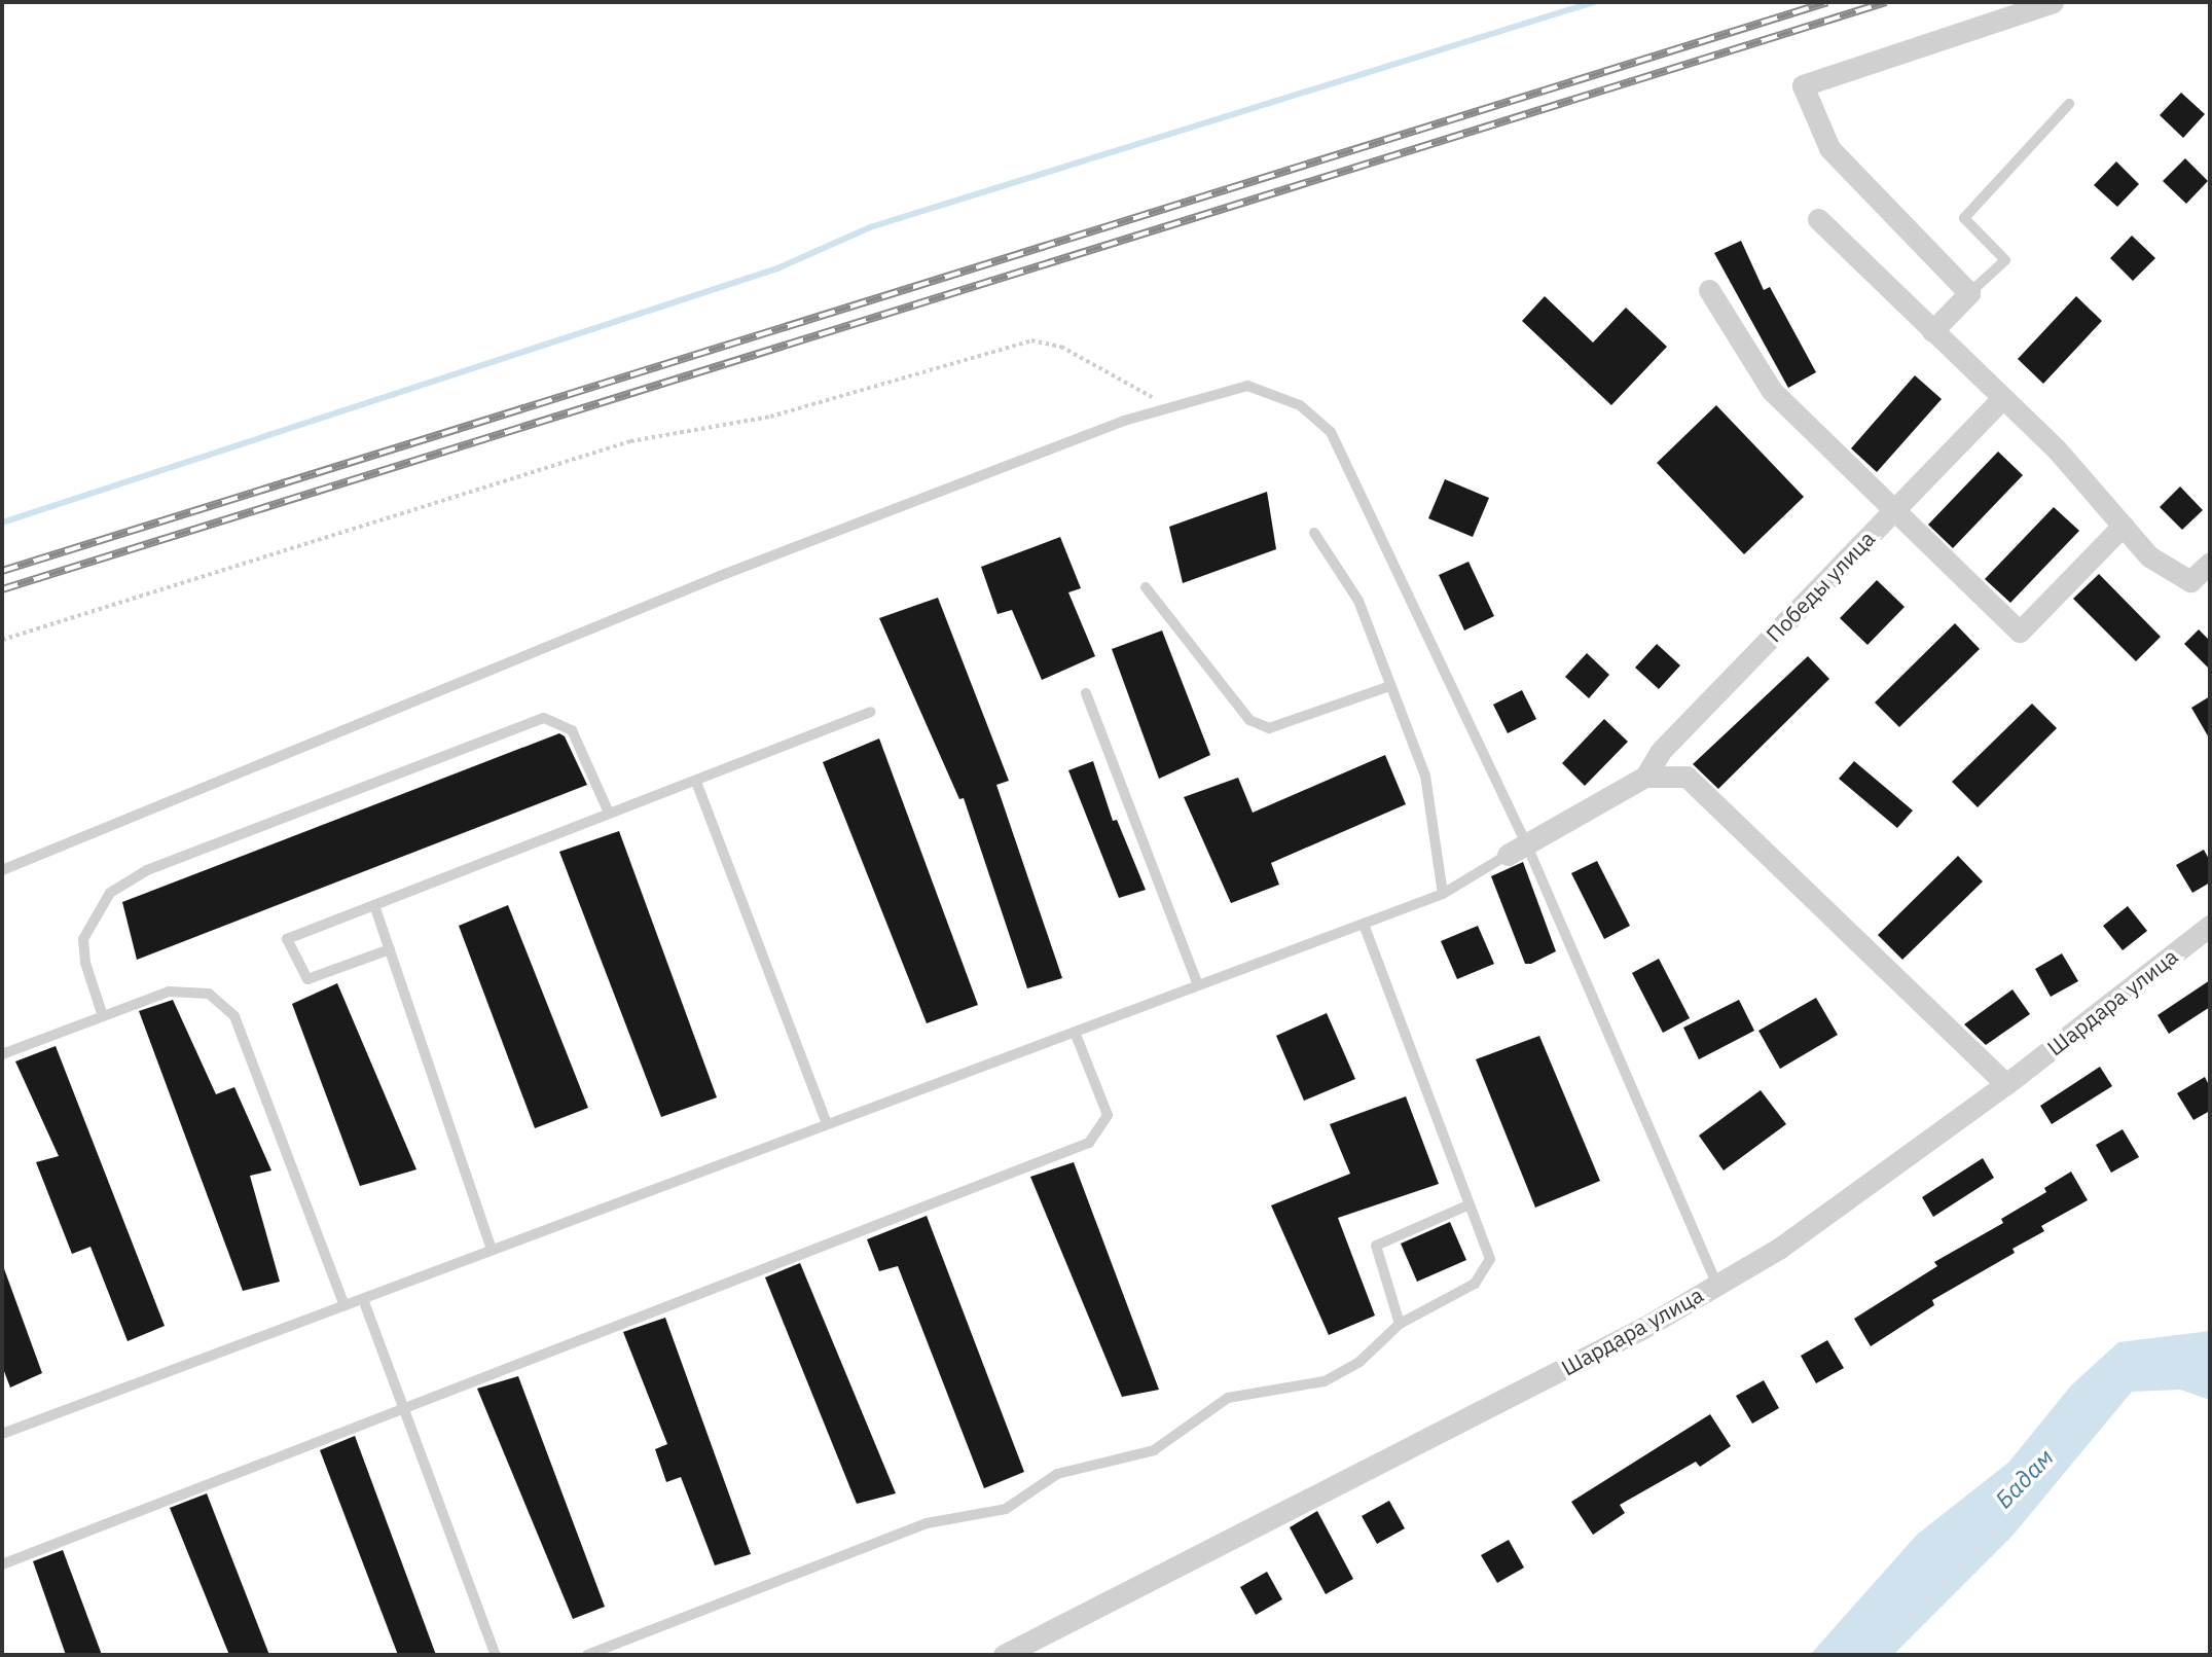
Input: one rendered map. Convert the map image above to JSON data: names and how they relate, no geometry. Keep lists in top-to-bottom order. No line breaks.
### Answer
{"streets":{"street":["Победы улица","Шардара улица"]},"water":["Бадам"]}
